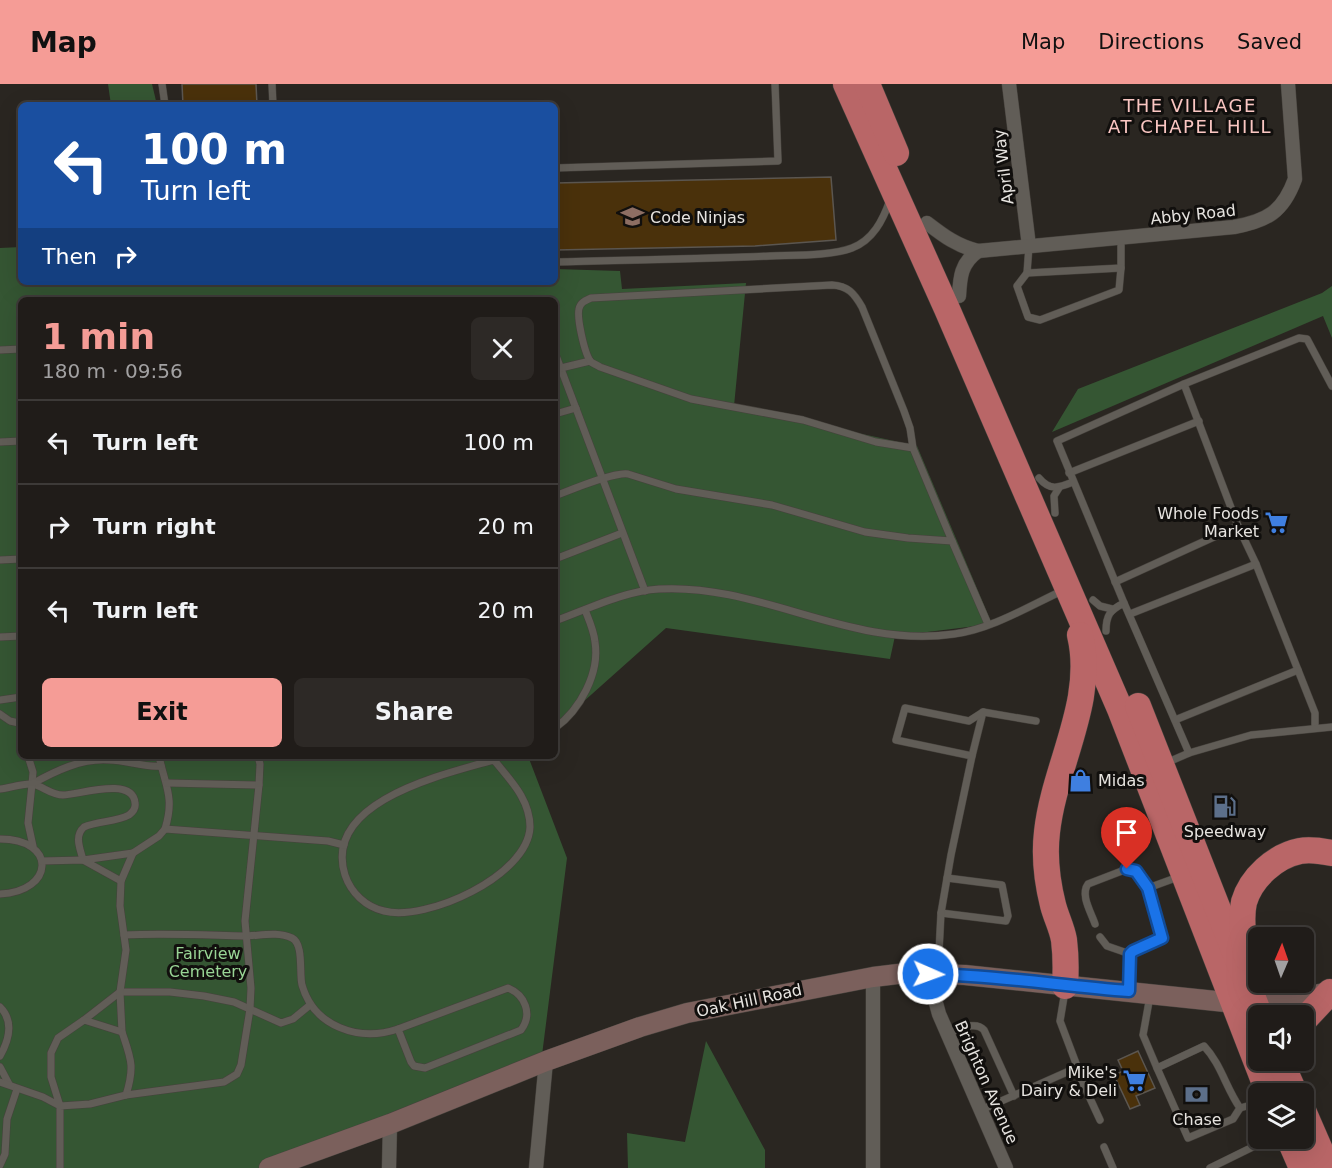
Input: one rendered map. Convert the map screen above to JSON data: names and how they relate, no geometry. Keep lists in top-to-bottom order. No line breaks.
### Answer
{"streets":{"street":["April Way","Abby Road","Oak Hill Road","Brighton Avenue"]},"crossings":[["April Way","Abby Road"],["Oak Hill Road","Brighton Avenue"]],"districts":["THE VILLAGE AT CHAPEL HILL"],"parks":["Fairview Cemetery"],"places":{"school or university":["Code Ninjas"],"supermarket":["Whole Foods Market","Mike's Dairy & Deli"],"shop":["Midas"],"fuel station":["Speedway"],"bank":["Chase"]},"north":"top","page":{"header":"Map","nav":["Map","Directions","Saved"],"turn":["100 m","Turn left"],"then":"Then","heading":["1 min","180 m · 09:56"],"list":[{"name":"Turn left","value":"100 m"},{"name":"Turn right","value":"20 m"},{"name":"Turn left","value":"20 m"}],"buttons":["Exit","Share"]}}
